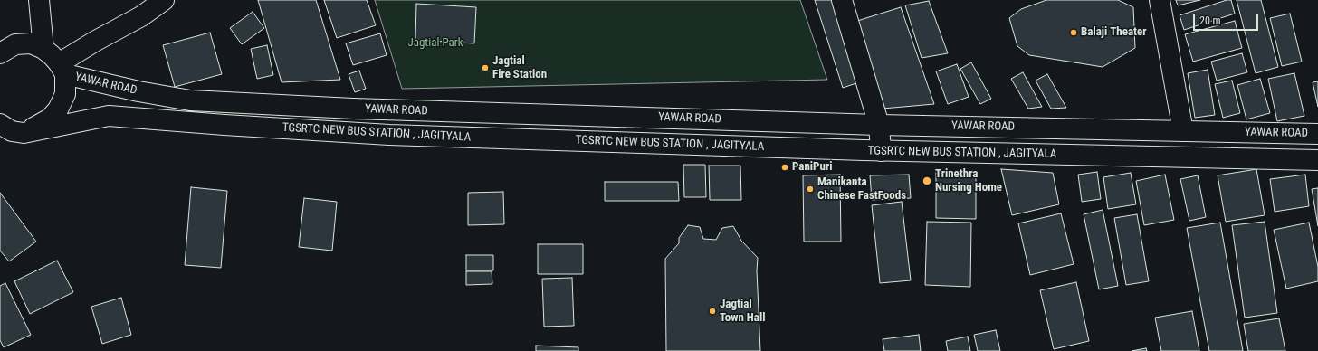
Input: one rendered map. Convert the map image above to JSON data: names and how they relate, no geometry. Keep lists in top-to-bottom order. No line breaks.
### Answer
{"streets":{"main road":["YAWAR ROAD","TGSRTC NEW BUS STATION , JAGITYALA"]},"parks":["Jagtial Park"],"places":["Balaji Theater","Jagtial Fire Station","PaniPuri","Trinethra Nursing Home","Manikanta Chinese FastFoods","Jagtial Town Hall"],"scale_bar":"20 m"}
